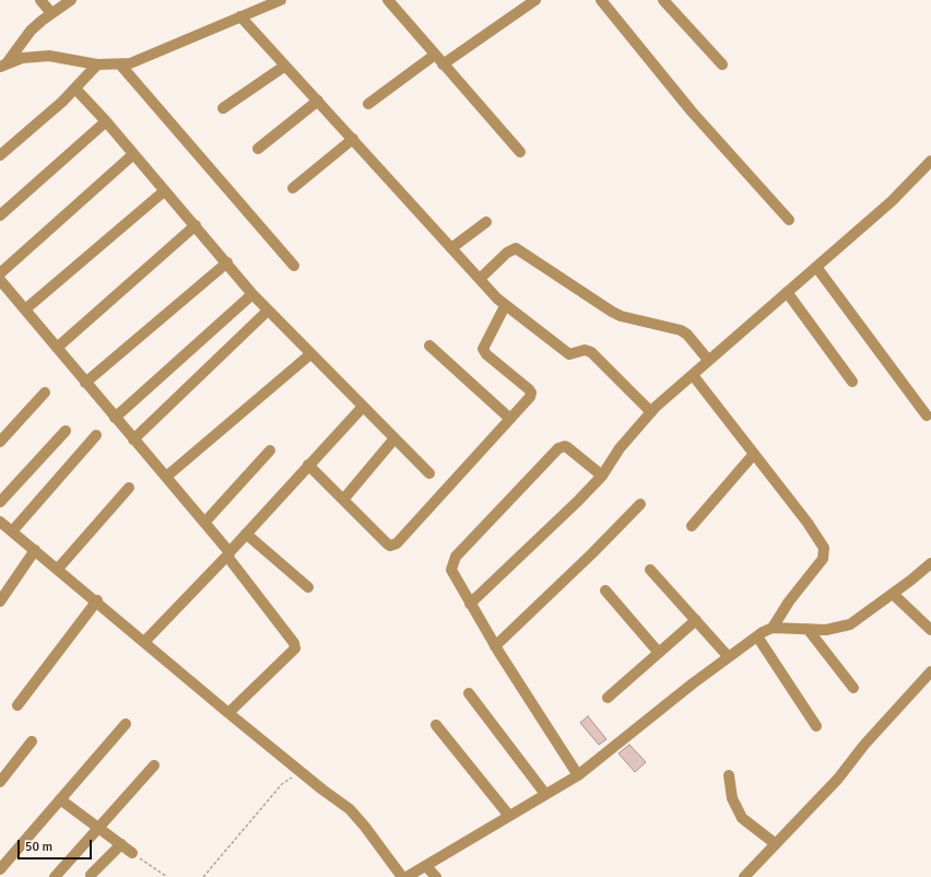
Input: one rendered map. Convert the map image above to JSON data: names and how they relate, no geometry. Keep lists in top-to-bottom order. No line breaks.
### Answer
{"scale_bar":"50 m"}
